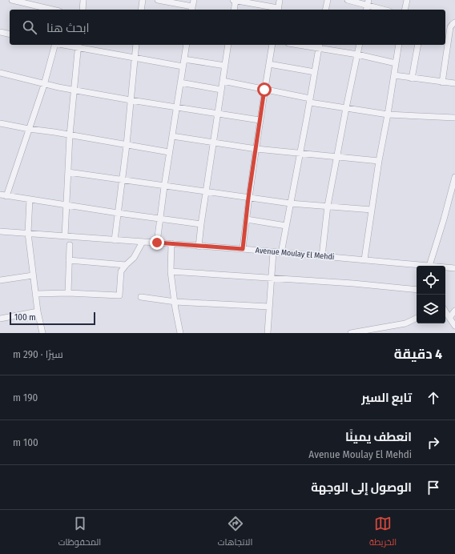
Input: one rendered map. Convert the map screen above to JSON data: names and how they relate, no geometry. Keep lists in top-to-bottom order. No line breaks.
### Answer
{"streets":{"street":["Avenue Moulay El Mehdi"]},"scale_bar":"100 m","page":{"search":"ابحث هنا","scale":"100 m","heading":["4 دقيقة","سيرًا · 290 m"],"list":[["تابع السير","190 m"],["انعطف يمينًا","Avenue Moulay El Mehdi","100 m"],"الوصول إلى الوجهة"],"nav":["الخريطة","الاتجاهات","المحفوظات"]}}
